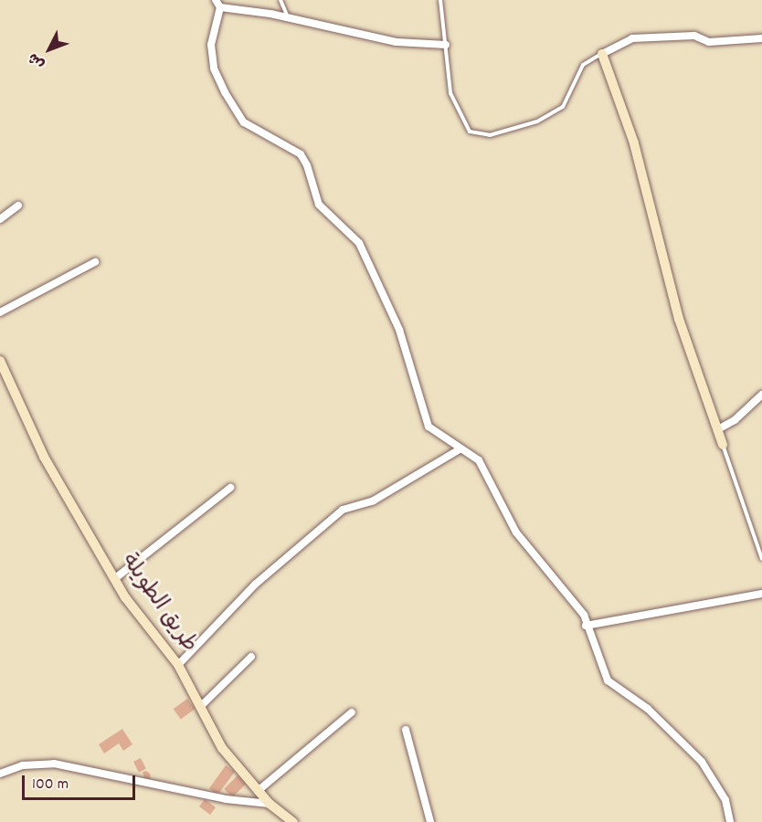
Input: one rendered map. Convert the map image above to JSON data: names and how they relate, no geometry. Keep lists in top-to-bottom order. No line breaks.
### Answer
{"streets":{"street":["طريق الطويلة"]},"scale_bar":"100 m","north":"bottom left"}
